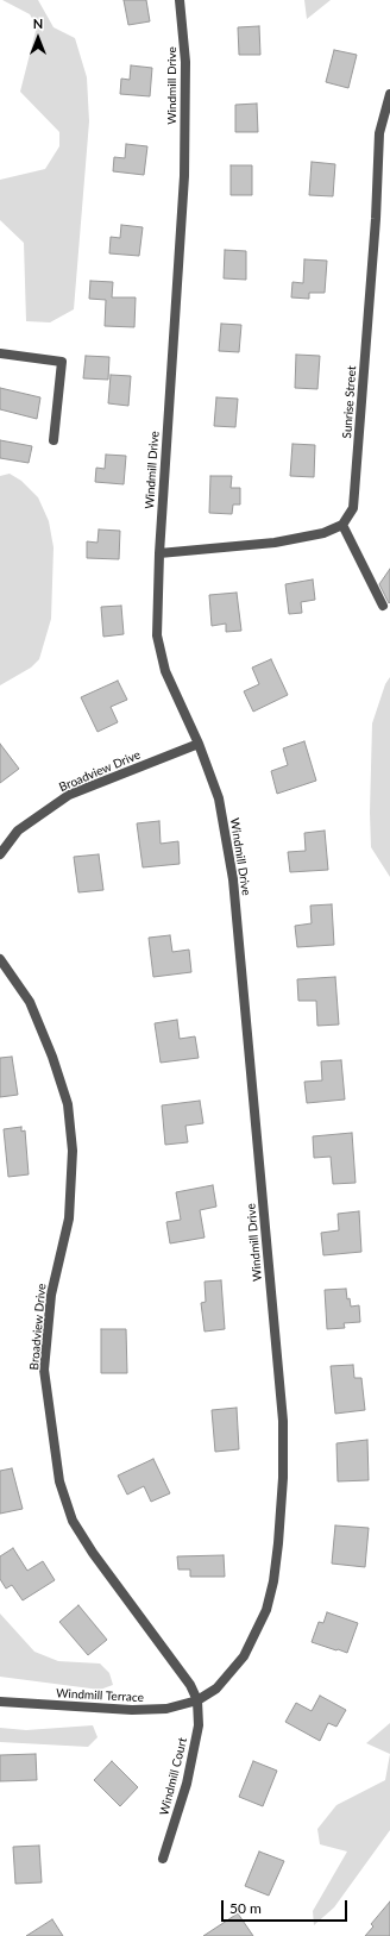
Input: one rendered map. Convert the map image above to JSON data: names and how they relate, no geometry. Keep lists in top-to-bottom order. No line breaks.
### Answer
{"streets":{"street":["Windmill Drive","Sunrise Street","Broadview Drive","Windmill Terrace","Windmill Court"]},"crossings":[["Windmill Drive","Broadview Drive"],["Windmill Drive","Windmill Terrace"],["Windmill Drive","Windmill Court"],["Broadview Drive","Windmill Terrace"],["Broadview Drive","Windmill Court"],["Windmill Terrace","Windmill Court"]],"scale_bar":"50 m","north":"top"}
